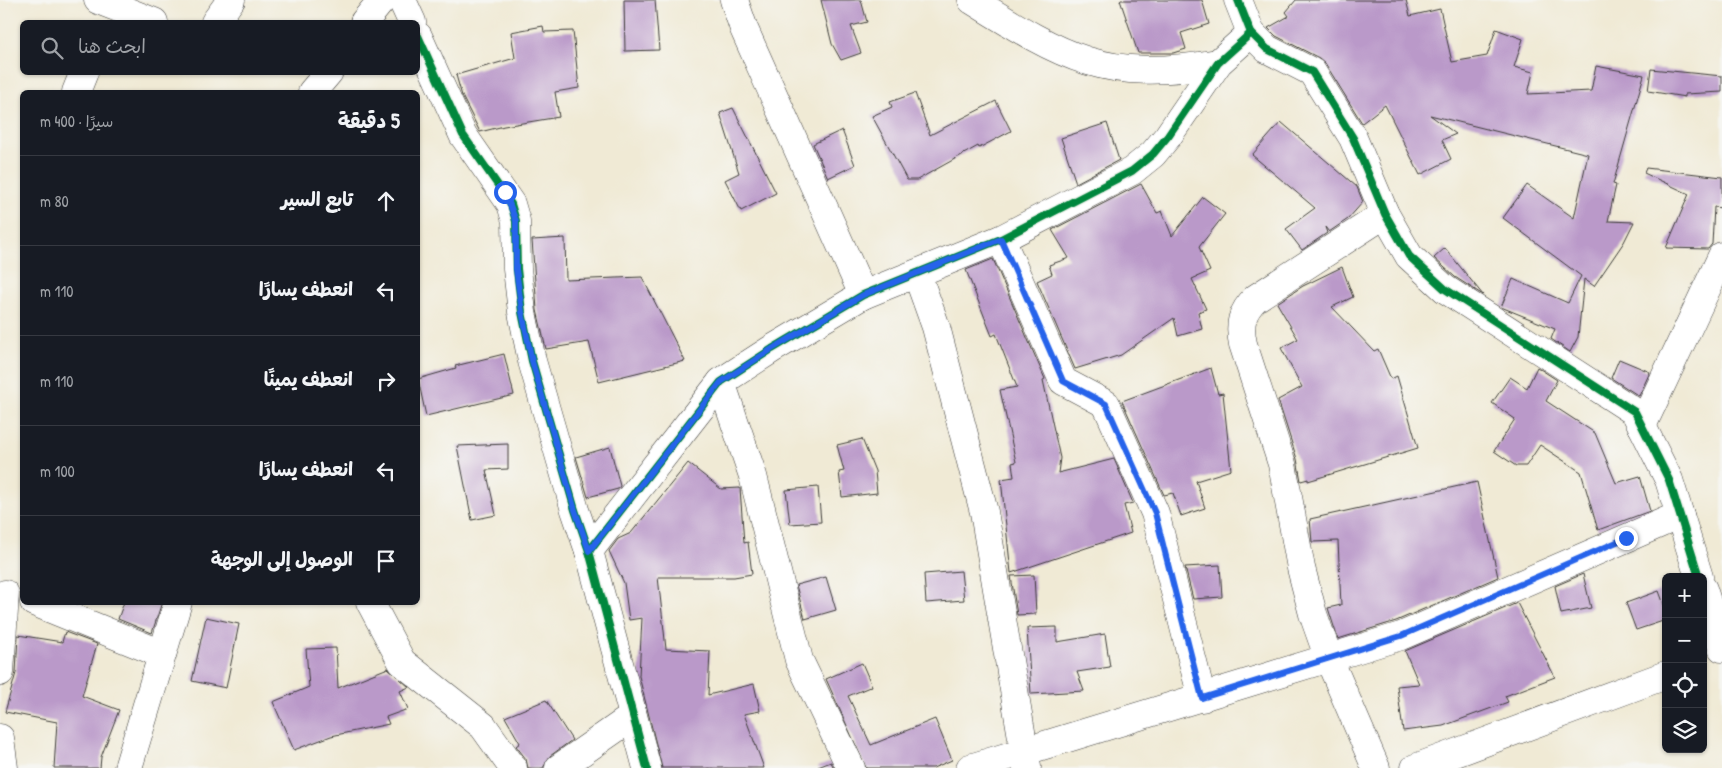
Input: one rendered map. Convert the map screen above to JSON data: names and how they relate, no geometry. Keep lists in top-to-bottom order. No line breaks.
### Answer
{"page":{"search":"ابحث هنا","heading":["5 دقيقة","سيرًا · 400 m"],"list":[["تابع السير","80 m"],["انعطف يسارًا","110 m"],["انعطف يمينًا","110 m"],["انعطف يسارًا","100 m"],"الوصول إلى الوجهة"],"map_buttons":["+","−"]}}
